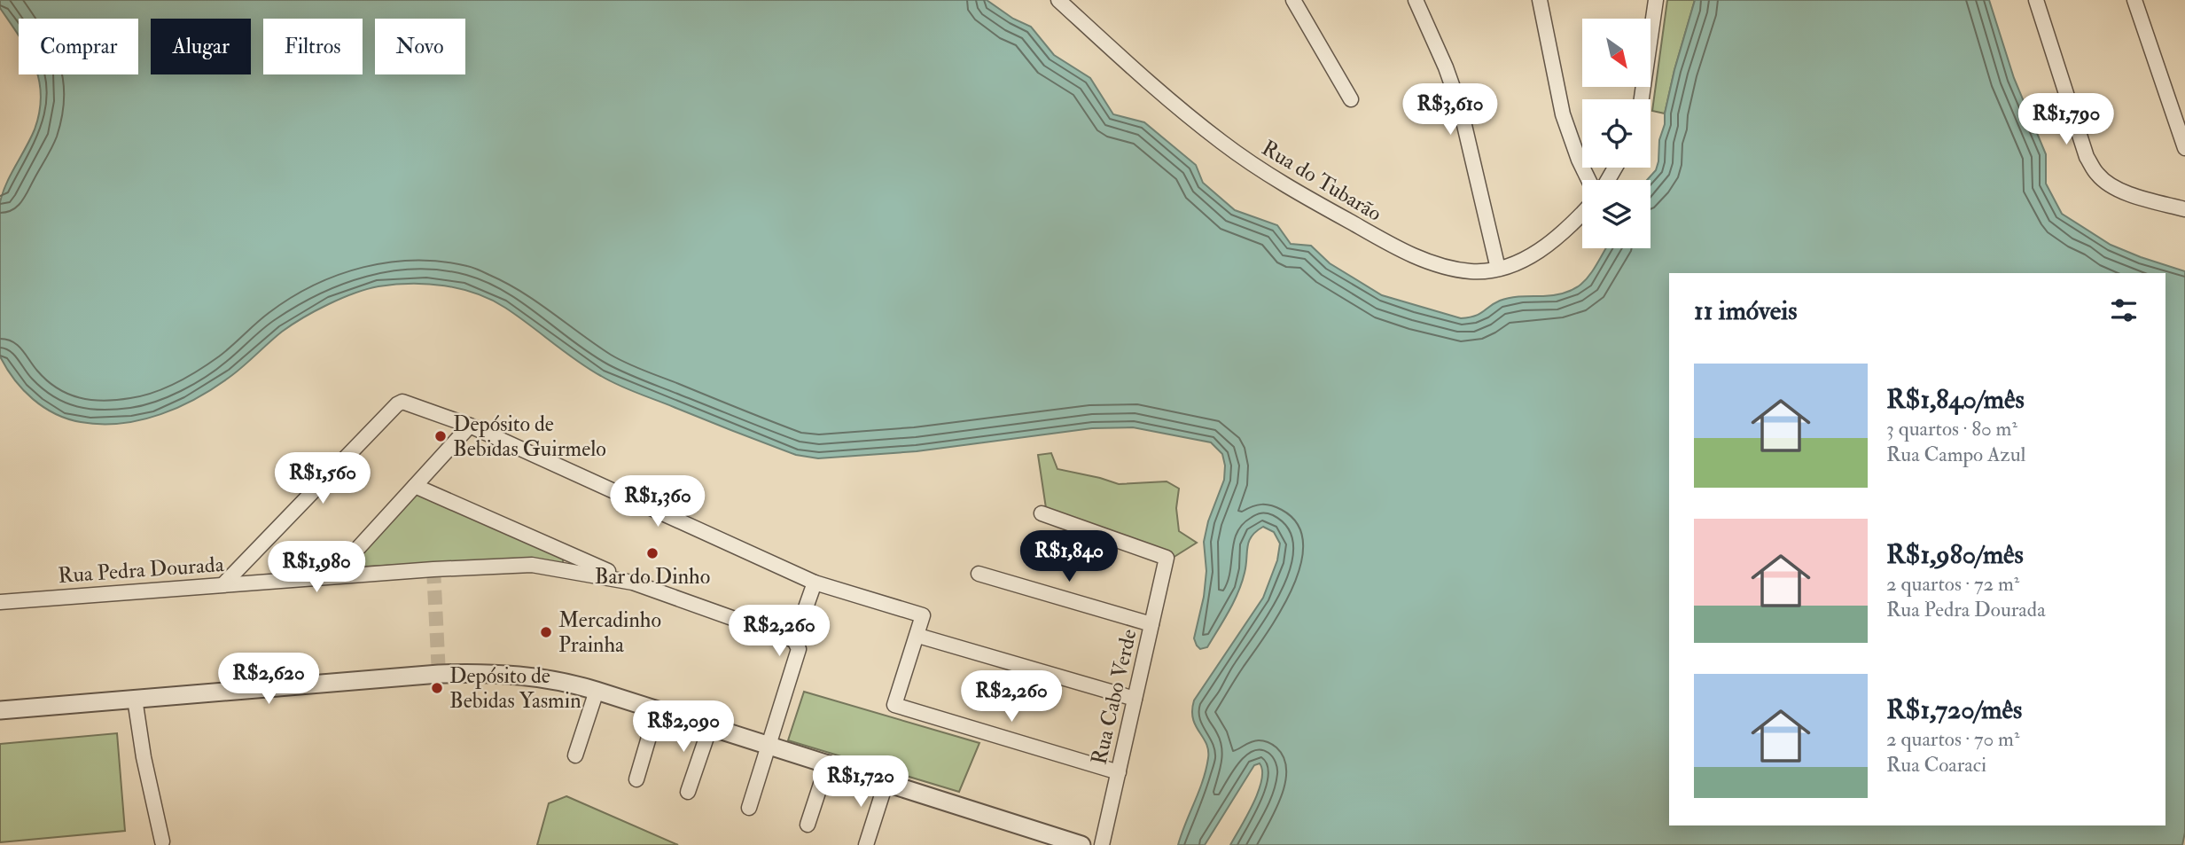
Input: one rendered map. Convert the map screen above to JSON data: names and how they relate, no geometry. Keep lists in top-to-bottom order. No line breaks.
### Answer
{"streets":{"street":["Rua do Tubarão","Rua Pedra Dourada","Rua Cabo Verde"]},"places":["Depósito de Bebidas Guirmelo","Bar do Dinho","Mercadinho Prainha","Depósito de Bebidas Yasmin"],"north":"bottom right","page":{"chip":["Comprar","Alugar","Filtros","Novo"],"price":["R$3,610","R$1,790","R$1,560","R$1,360","R$1,840","R$1,980","R$2,260","R$2,620","R$2,260","R$2,090","R$1,720"],"heading":"11 imóveis","list":[{"name":"R$1,840/mês","note":"3 quartos · 80 m² · Rua Campo Azul"},{"name":"R$1,980/mês","note":"2 quartos · 72 m² · Rua Pedra Dourada"},{"name":"R$1,720/mês","note":"2 quartos · 70 m² · Rua Coaraci"}]}}
